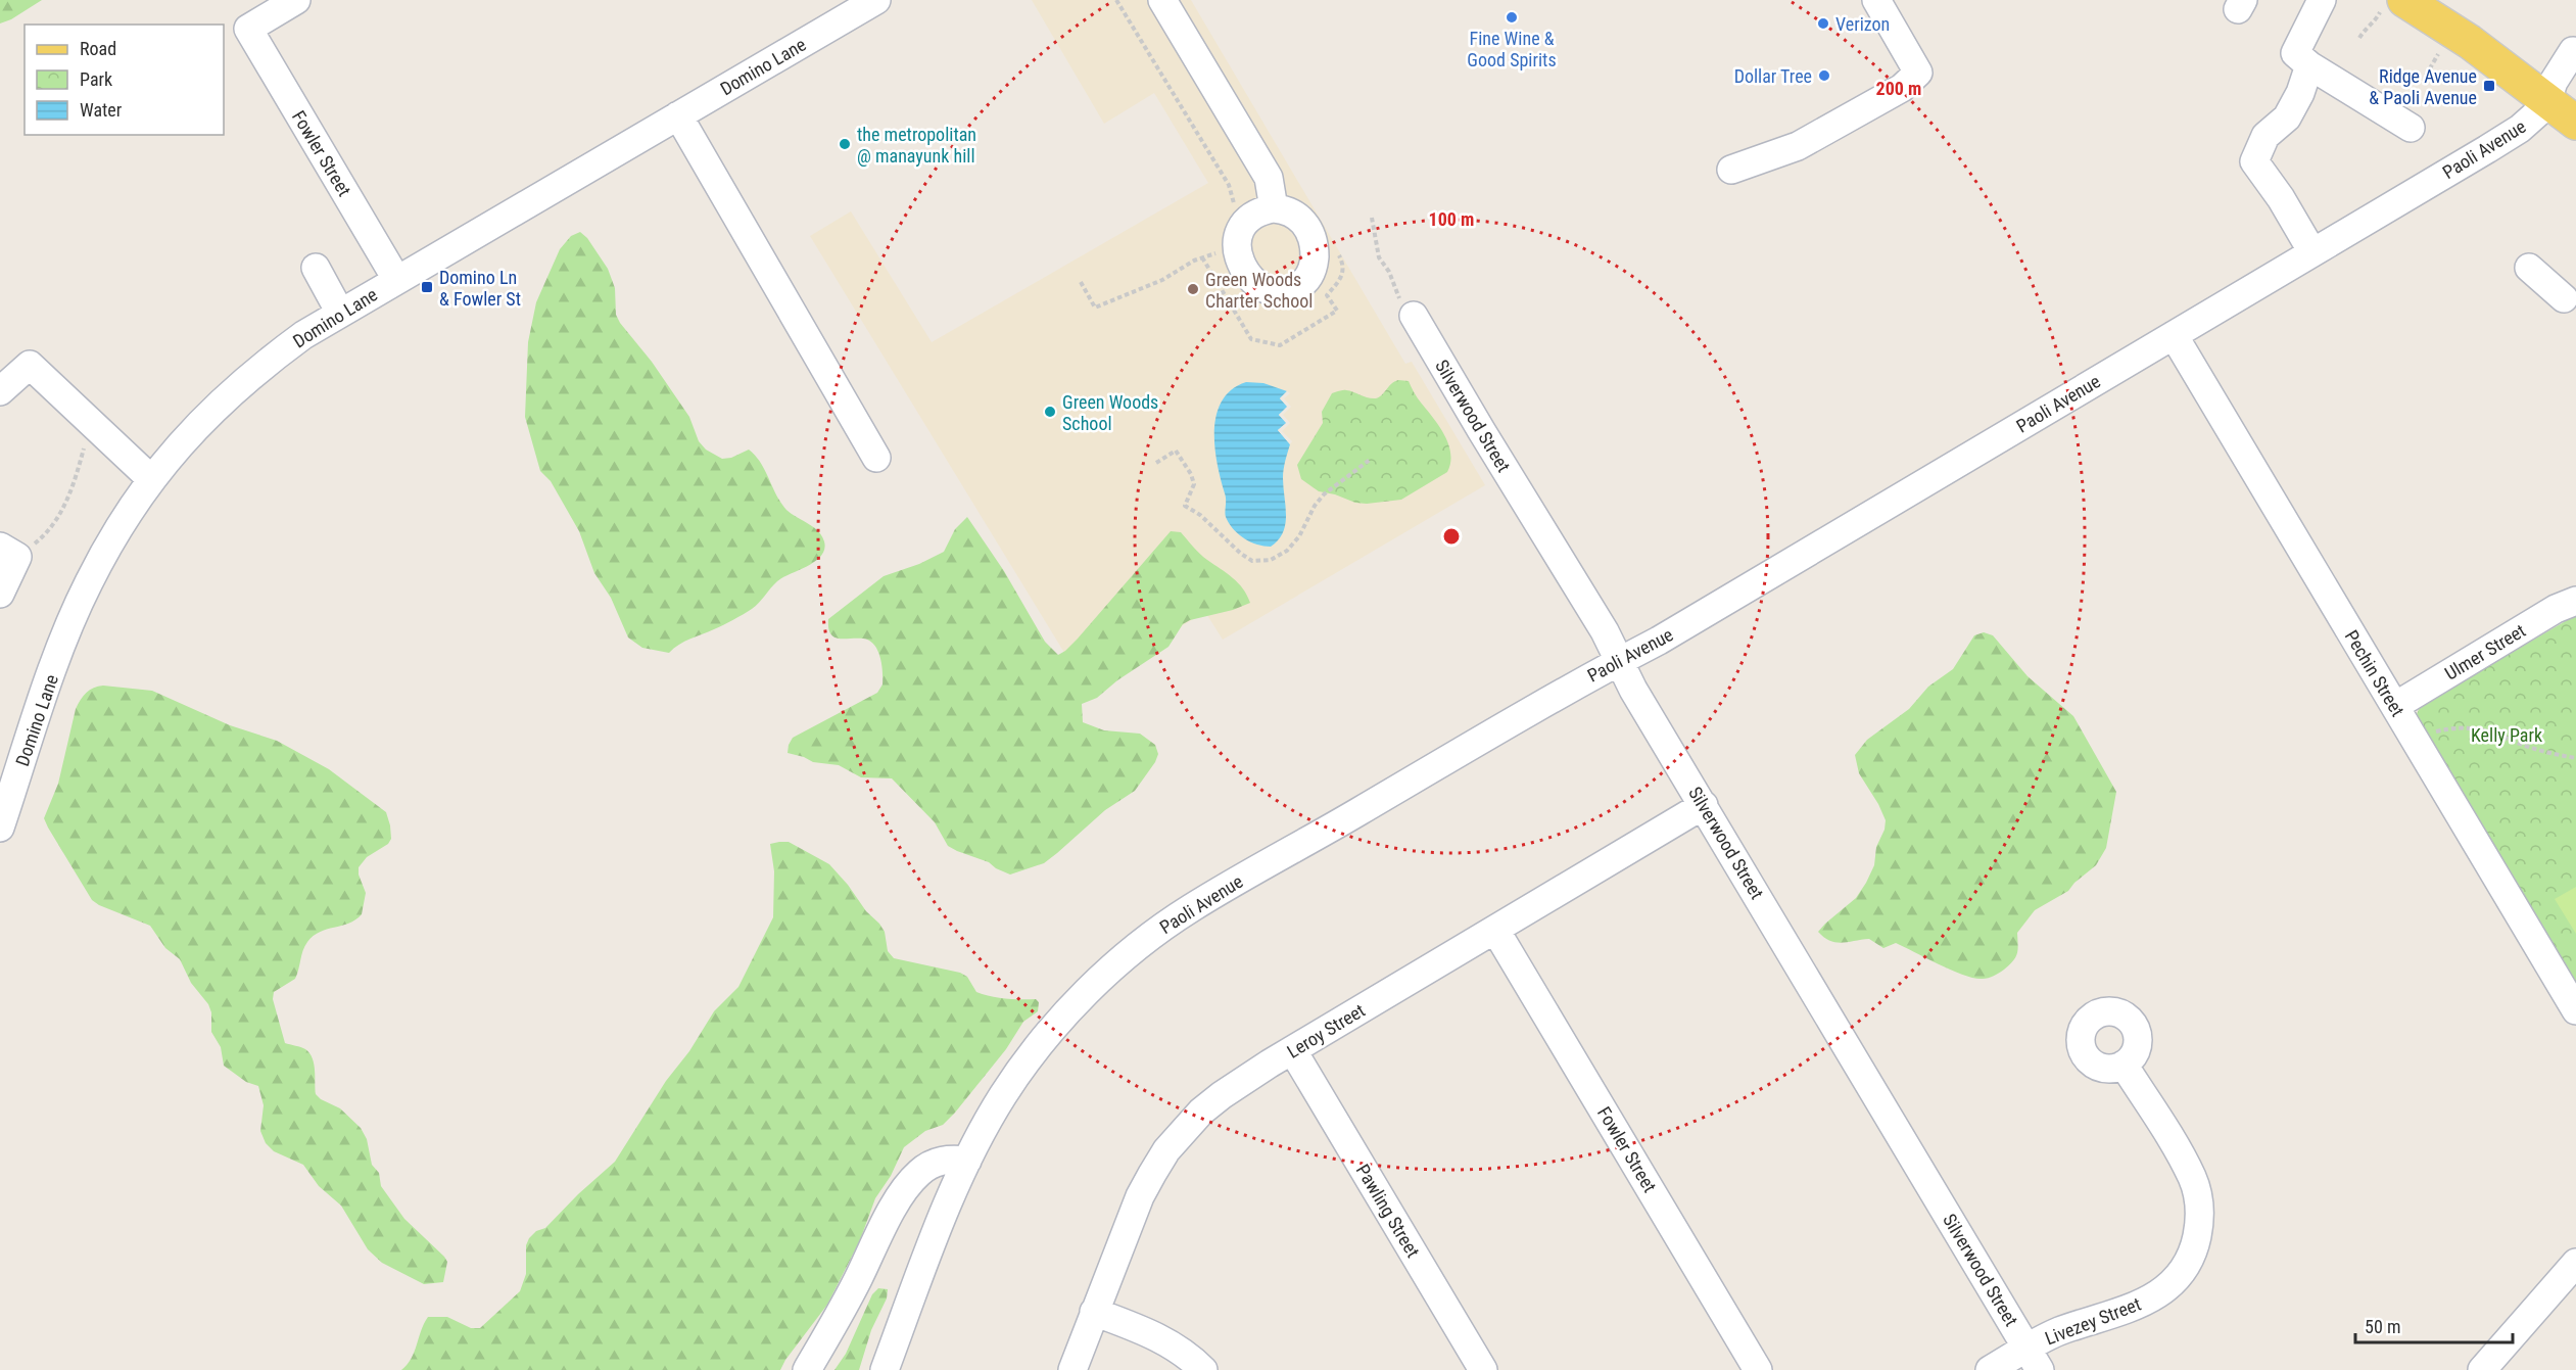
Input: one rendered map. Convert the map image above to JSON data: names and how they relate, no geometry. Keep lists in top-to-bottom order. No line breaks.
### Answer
{"streets":{"street":["Domino Lane","Paoli Avenue","Fowler Street","Silverwood Street","Ulmer Street","Pechin Street","Leroy Street","Pawling Street","Livezey Street"]},"crossings":[["Domino Lane","Fowler Street"],["Paoli Avenue","Silverwood Street"],["Paoli Avenue","Pechin Street"],["Fowler Street","Leroy Street"],["Silverwood Street","Leroy Street"],["Silverwood Street","Livezey Street"],["Ulmer Street","Pechin Street"],["Leroy Street","Pawling Street"]],"parks":["Kelly Park"],"places":{"other":["Fine Wine & Good Spirits","Verizon","Dollar Tree","the metropolitan @ manayunk hill","Green Woods Charter School","Green Woods School"],"transit":["Ridge Avenue & Paoli Avenue","Domino Ln & Fowler St"]},"legend":["Road","Park","Water"],"scale_bar":"50 m","rings":["200 m","100 m"]}
